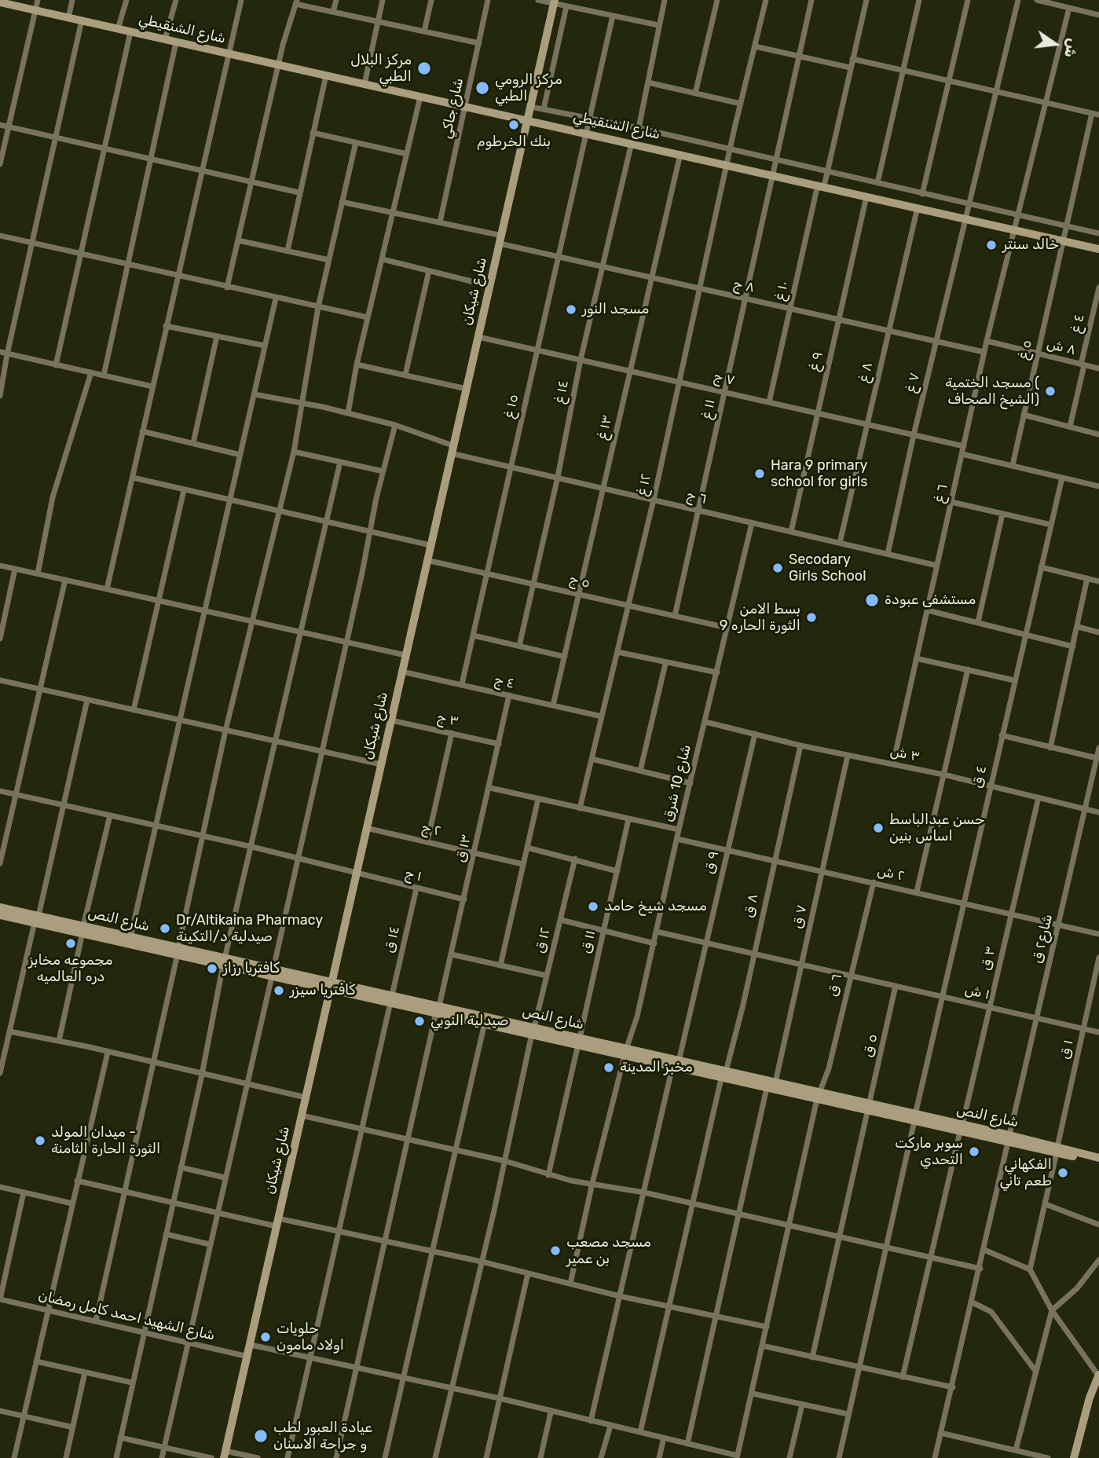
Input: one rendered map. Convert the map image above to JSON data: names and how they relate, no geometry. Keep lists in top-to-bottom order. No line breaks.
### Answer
{"streets":{"street":["شارع الشنقيطي","شارع جاكي","٨ ج","١٠ غ","شارع شيكان","٤ غ","٨ ش","٥ غ","٩ غ","٨ غ","٧ ج","٧ غ","١٤ غ","١٥ غ","١١ غ","١٣ غ","١٢ غ","٦ غ","٦ ج","٥ ج","٤ ج","٣ ج","٣ ش","٤ ق","شارع 10 شرق","٢ ج","١٣ ق","٩ ق","٢ ش","١ ج","٨ ق","٧ ق","شارع النص","شارع٢ ق","١٤ ق","١٢ ق","١١ ق","٣ ق","٦ ق","١ ش","٥ ق","١ ق","شارع الشهيد احمد كامل رمضان"]},"crossings":[["شارع الشنقيطي","شارع جاكي"],["شارع الشنقيطي","١٠ غ"],["شارع الشنقيطي","شارع شيكان"],["شارع الشنقيطي","٥ غ"],["شارع الشنقيطي","٩ غ"],["شارع الشنقيطي","٨ غ"],["شارع الشنقيطي","٧ غ"],["شارع الشنقيطي","١٤ غ"],["شارع الشنقيطي","١٥ غ"],["شارع الشنقيطي","١١ غ"],["شارع الشنقيطي","١٣ غ"],["شارع الشنقيطي","١٢ غ"],["شارع الشنقيطي","٦ غ"],["شارع جاكي","٨ ج"],["٨ ج","١٠ غ"],["٨ ج","شارع شيكان"],["٨ ج","٩ غ"],["٨ ج","٨ غ"],["٨ ج","٧ غ"],["٨ ج","١٤ غ"],["٨ ج","١٥ غ"],["٨ ج","١١ غ"],["٨ ج","١٣ غ"],["٨ ج","١٢ غ"],["٨ ج","٦ غ"],["١٠ غ","٧ ج"],["شارع شيكان","٧ ج"],["شارع شيكان","٦ ج"],["شارع شيكان","٥ ج"],["شارع شيكان","٤ ج"],["شارع شيكان","٣ ج"],["شارع شيكان","٢ ج"],["شارع شيكان","١ ج"],["شارع شيكان","شارع النص"],["شارع شيكان","شارع الشهيد احمد كامل رمضان"],["٤ غ","٨ ش"],["٨ ش","٥ غ"],["٨ ش","٦ غ"],["٩ غ","٧ ج"],["٩ غ","٦ ج"],["٨ غ","٧ ج"],["٨ غ","٦ ج"],["٧ ج","٧ غ"],["٧ ج","١٤ غ"],["٧ ج","١٥ غ"],["٧ ج","١١ غ"],["٧ ج","١٣ غ"],["٧ ج","١٢ غ"],["٧ ج","٦ غ"],["٧ غ","٦ ج"],["١٤ غ","٦ ج"],["١٤ غ","٥ ج"],["١٥ غ","٦ ج"],["١٥ غ","٥ ج"],["١٥ غ","٤ ج"],["١١ غ","٦ ج"],["١١ غ","٥ ج"],["١٣ غ","٦ ج"],["١٣ غ","٥ ج"],["١٣ غ","٤ ج"],["١٢ غ","٦ ج"],["١٢ غ","٥ ج"],["١٢ غ","٤ ج"],["٦ غ","٦ ج"],["٦ غ","٣ ش"],["٦ ج","شارع 10 شرق"],["٥ ج","شارع 10 شرق"],["٤ ج","١٣ ق"],["٣ ج","١٣ ق"],["٣ ش","٤ ق"],["٣ ش","شارع 10 شرق"],["٣ ش","٩ ق"],["٣ ش","٨ ق"],["٣ ش","٧ ق"],["٣ ش","شارع٢ ق"],["٣ ش","٣ ق"],["٤ ق","٢ ش"],["٤ ق","شارع النص"],["٤ ق","١ ش"],["شارع 10 شرق","٢ ش"],["شارع 10 شرق","شارع النص"],["شارع 10 شرق","١ ش"],["٢ ج","١٣ ق"],["١٣ ق","١ ج"],["١٣ ق","شارع النص"],["٩ ق","٢ ش"],["٩ ق","شارع النص"],["٩ ق","١ ش"],["٢ ش","٨ ق"],["٢ ش","٧ ق"],["٢ ش","شارع٢ ق"],["٢ ش","٣ ق"],["٢ ش","٦ ق"],["١ ج","١٤ ق"],["٨ ق","شارع النص"],["٨ ق","١ ش"],["٧ ق","شارع النص"],["٧ ق","١ ش"],["شارع النص","شارع٢ ق"],["شارع النص","١٤ ق"],["شارع النص","١٢ ق"],["شارع النص","١١ ق"],["شارع النص","٣ ق"],["شارع النص","٦ ق"],["شارع النص","٥ ق"],["شارع النص","١ ق"],["شارع٢ ق","١ ش"],["٣ ق","١ ش"],["٦ ق","١ ش"],["١ ش","٥ ق"],["١ ش","١ ق"]],"places":["مركز البلال الطبي","مركز الرومي الطبي","بنك الخرطوم","خالد سنتر","مسجد النور","مسجد الختمية ( الشيخ الصحاف)","Hara 9 primary school for girls","Secodary Girls School","مستشفى عبودة","بسط الامن الثورة الحاره 9","حسن عبدالباسط اساس بنين","مسجد شيخ حامد","Dr/Altikaina Pharmacy صيدلية د/التكينة","مجموعه مخابز دره العالميه","كافتريا رزاز","كافتريا سيزر","صيدلية النوبي","مخبز المدينة","ميدان المولد - الثورة الحارة الثامنة","سوبر ماركت التحدي","الفكهاني طعم تاني","مسجد مصعب بن عمير","حلويات اولاد مامون","عيادة العبور لطب و جراحة الاسنان"],"north":"right"}
